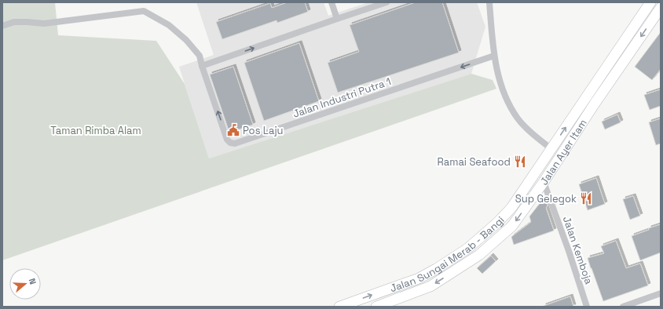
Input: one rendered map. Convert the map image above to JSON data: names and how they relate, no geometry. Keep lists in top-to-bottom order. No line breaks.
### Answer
{"streets":{"main road":["Jalan Ayer Itam","Jalan Sungai Merab - Bangi"],"street":["Jalan Industri Putra 1","Jalan Kemboja"]},"crossings":[["Jalan Ayer Itam","Jalan Kemboja"],["Jalan Ayer Itam","Jalan Sungai Merab - Bangi"]],"one_way":["Jalan Industri Putra 1","Jalan Sungai Merab - Bangi"],"parks":["Taman Rimba Alam"],"places":{"public building":["Pos Laju"],"restaurant":["Ramai Seafood","Sup Gelegok"]},"north":"right"}
